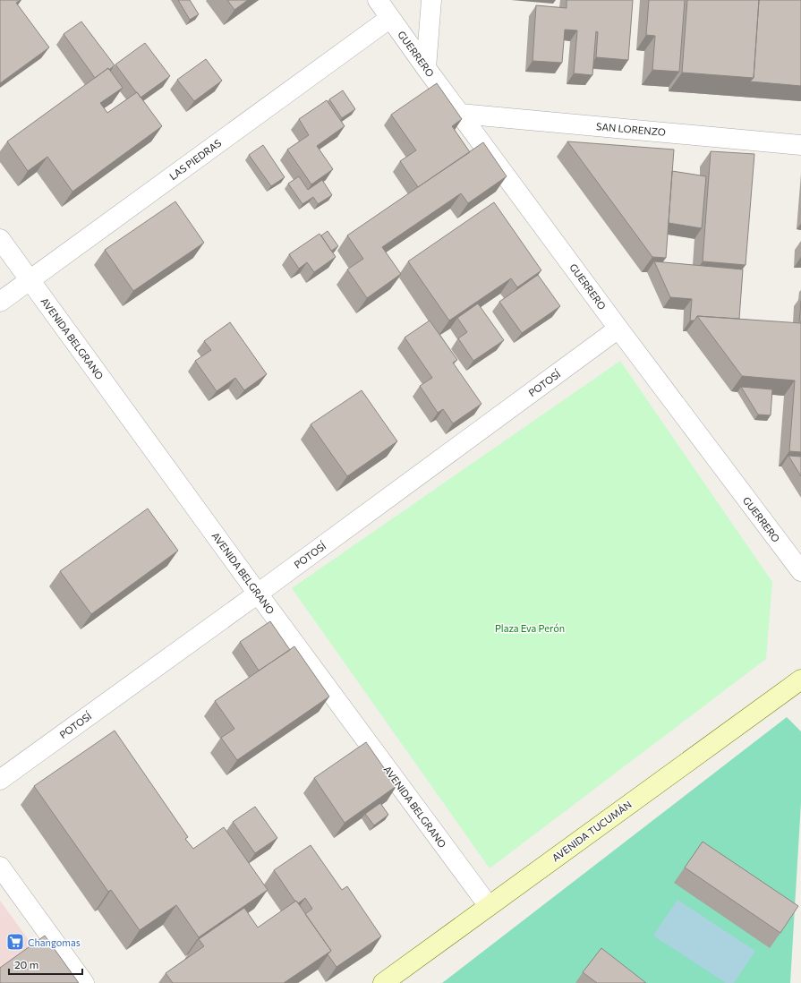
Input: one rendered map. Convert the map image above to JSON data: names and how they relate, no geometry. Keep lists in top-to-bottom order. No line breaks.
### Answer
{"streets":{"main road":["AVENIDA TUCUMÁN"],"street":["GUERRERO","SAN LORENZO","LAS PIEDRAS","AVENIDA BELGRANO","POTOSÍ"]},"crossings":[["GUERRERO","SAN LORENZO"],["GUERRERO","LAS PIEDRAS"],["GUERRERO","POTOSÍ"],["LAS PIEDRAS","AVENIDA BELGRANO"],["AVENIDA BELGRANO","POTOSÍ"],["AVENIDA BELGRANO","AVENIDA TUCUMÁN"]],"parks":["Plaza Eva Perón"],"places":{"supermarket":["Changomas"]},"scale_bar":"20 m"}
